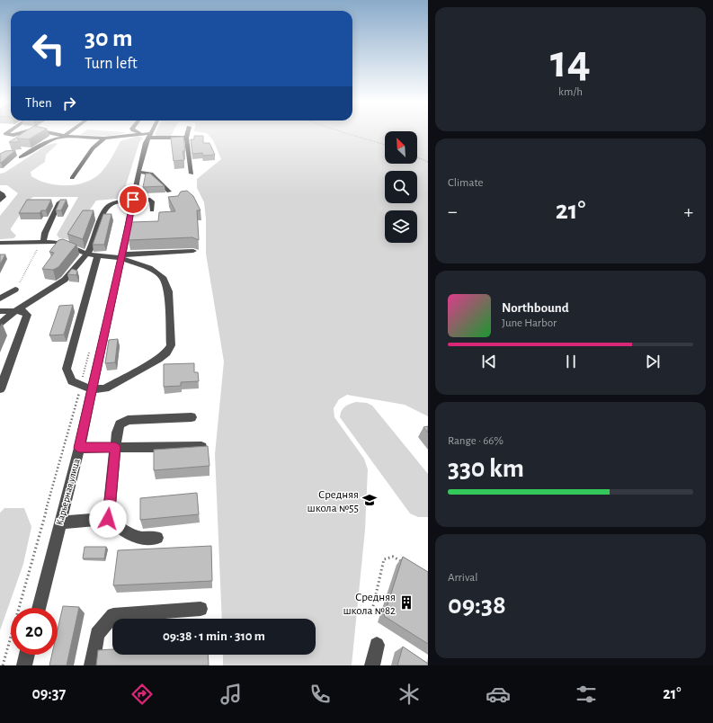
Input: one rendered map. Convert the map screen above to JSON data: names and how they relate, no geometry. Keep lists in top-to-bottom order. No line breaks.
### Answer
{"streets":{"street":["Карьерная улица"]},"places":{"school or university":["Средняя школа №55"],"building":["Средняя школа №82"]},"north":"top left","page":{"tile":[["14","km/h"],"Climate",["Range · 66%","330 km"],["Arrival","09:38"]],"turn":["30 m","Turn left"],"then":"Then","heat":["−","21°","+"],"song":["Northbound","June Harbor"],"limit":"20","trip":"09:38 · 1 min · 310 m","tabs":["09:37","21°"]}}
